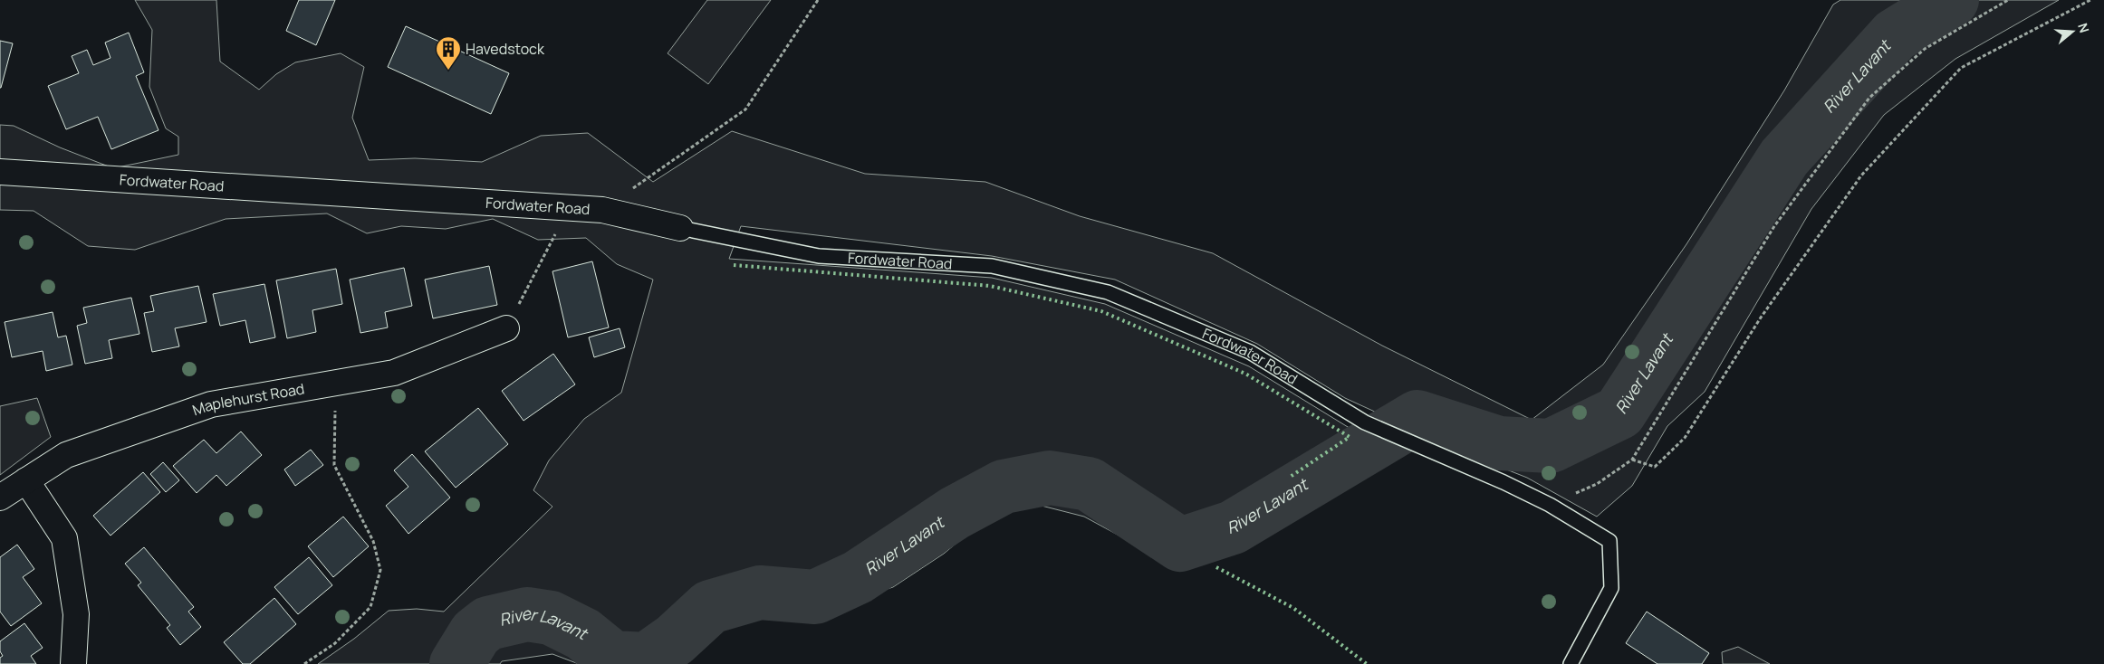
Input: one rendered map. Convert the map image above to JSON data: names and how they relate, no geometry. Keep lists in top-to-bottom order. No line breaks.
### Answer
{"streets":{"street":["Fordwater Road","Maplehurst Road"]},"water":["River Lavant"],"places":{"building":["Havedstock"]},"north":"right"}
